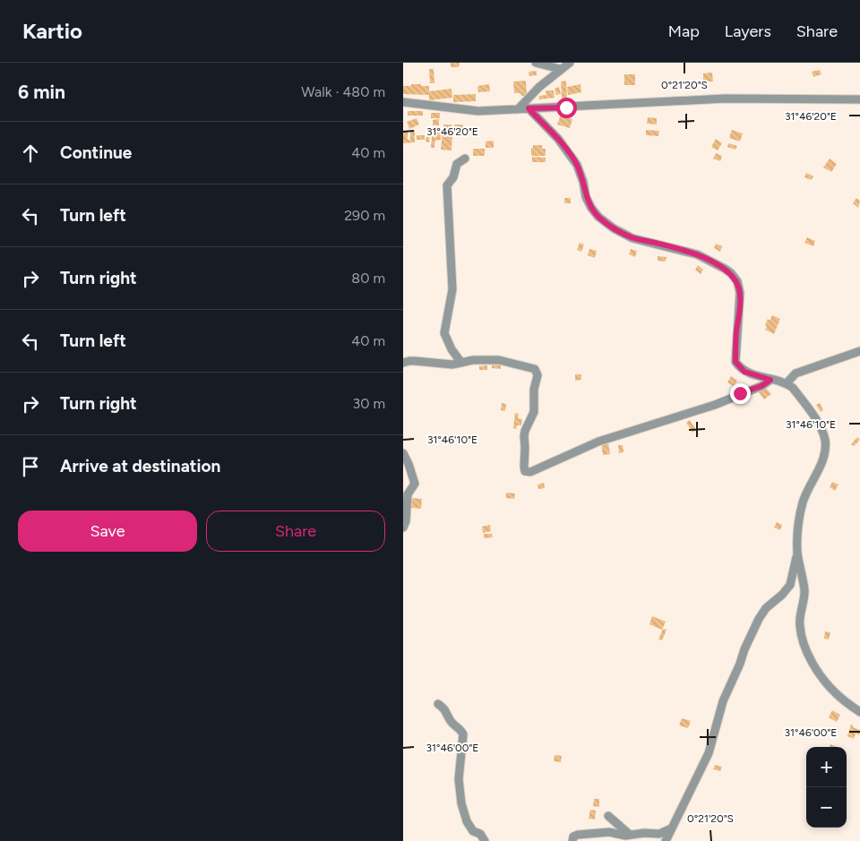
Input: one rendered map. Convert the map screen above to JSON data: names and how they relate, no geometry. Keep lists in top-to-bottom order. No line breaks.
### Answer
{"page":{"header":"Kartio","nav":["Map","Layers","Share"],"heading":["6 min","Walk · 480 m"],"list":[["Continue","40 m"],["Turn left","290 m"],["Turn right","80 m"],["Turn left","40 m"],["Turn right","30 m"],"Arrive at destination"],"buttons":["Save","Share"],"map_buttons":["+","−"]},"coordinates":["0°21'20\"S","31°46'20\"E","31°46'10\"E","31°46'00\"E"]}
